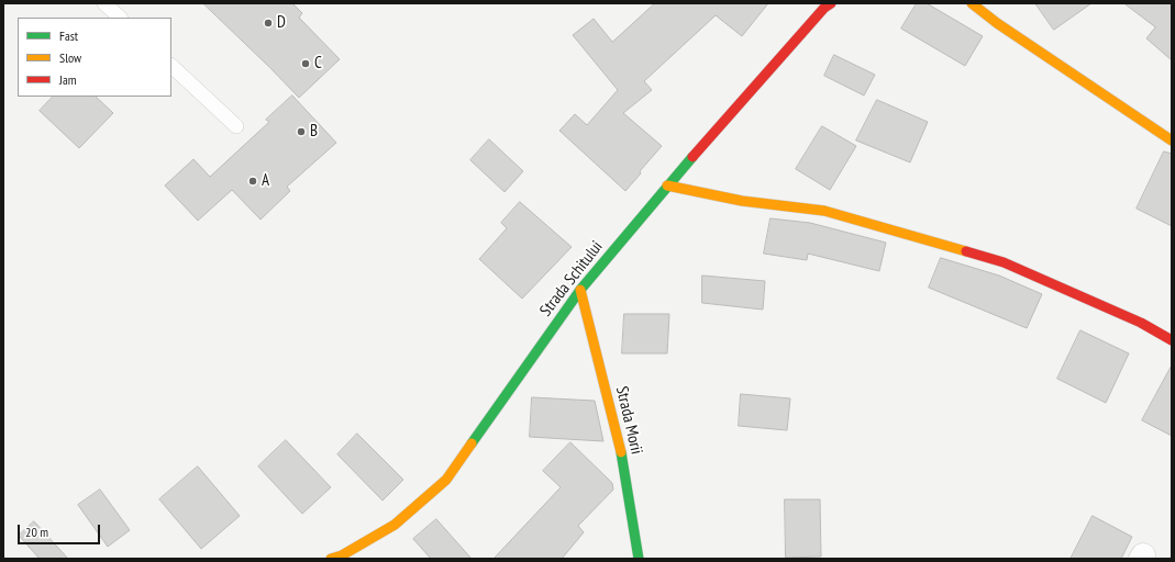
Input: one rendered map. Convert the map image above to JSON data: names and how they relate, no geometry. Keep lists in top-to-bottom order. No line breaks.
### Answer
{"streets":{"street":["Strada Schitului","Strada Morii"]},"crossings":[["Strada Schitului","Strada Morii"]],"places":["D","C","B","A"],"legend":["Fast","Slow","Jam"],"scale_bar":"20 m"}
